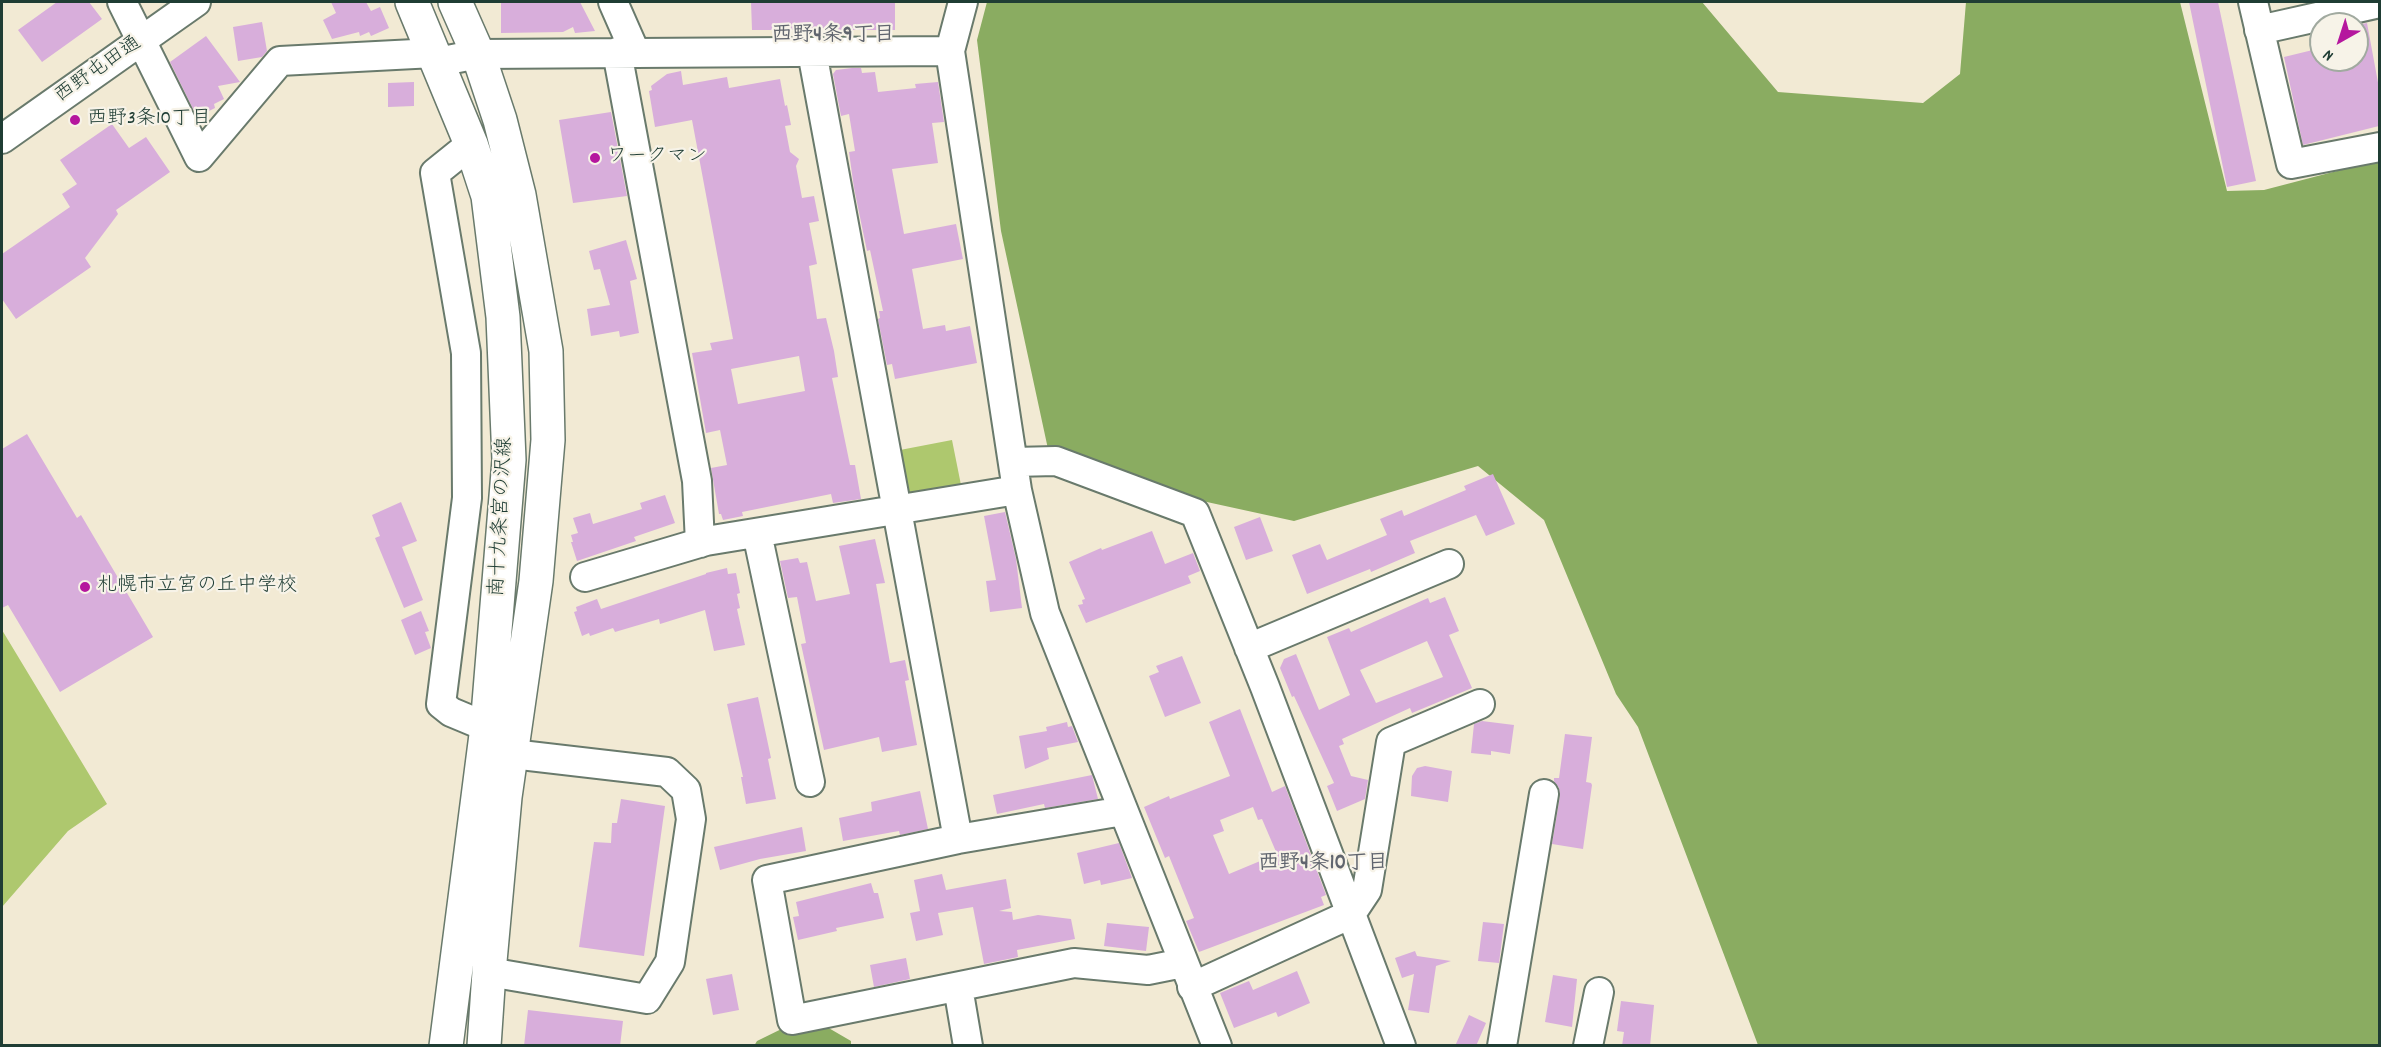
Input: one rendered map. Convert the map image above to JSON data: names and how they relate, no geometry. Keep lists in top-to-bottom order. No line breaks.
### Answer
{"streets":{"main road":["南十九条宮の沢線"],"street":["西野屯田通"]},"districts":["西野4条9丁目","西野4条10丁目"],"places":["西野3条10丁目","ワークマン","札幌市立宮の丘中学校"],"north":"bottom left"}
